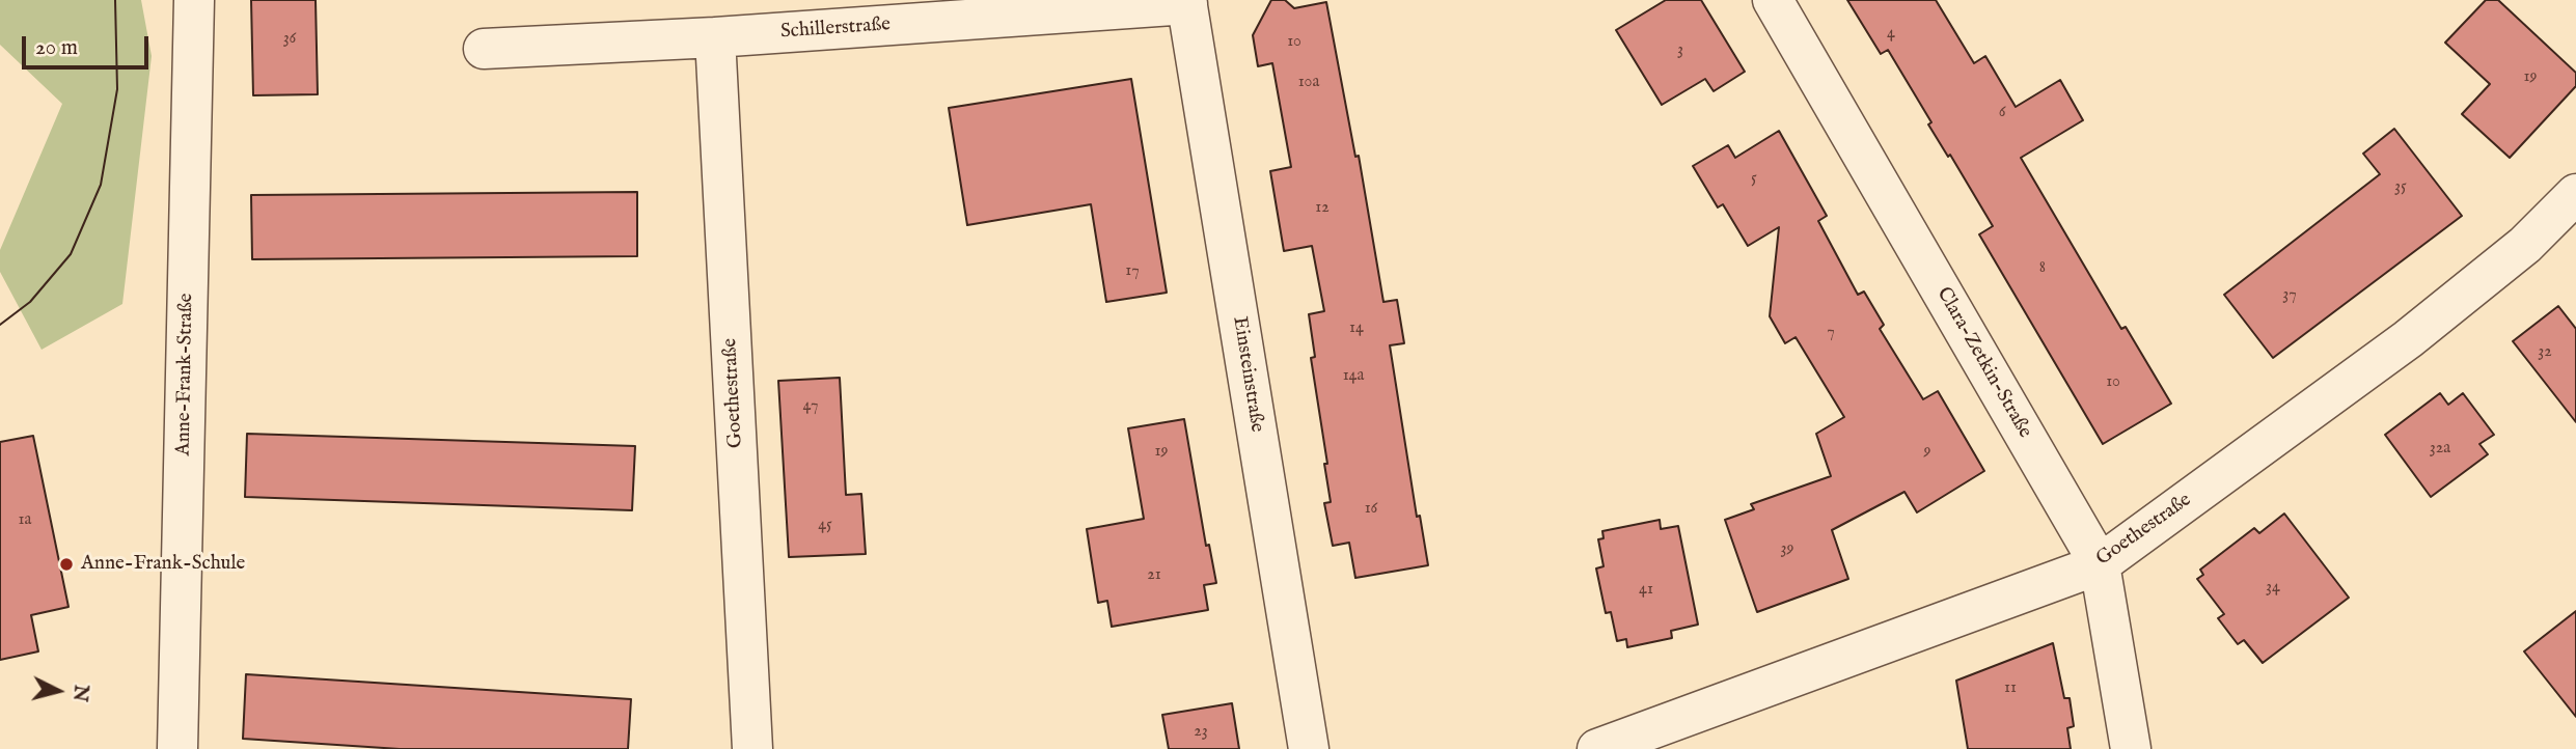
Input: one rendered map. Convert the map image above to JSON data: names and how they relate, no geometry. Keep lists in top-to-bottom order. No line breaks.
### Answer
{"streets":{"street":["Schillerstraße","Clara-Zetkin-Straße","Anne-Frank-Straße","Einsteinstraße","Goethestraße"]},"crossings":[["Schillerstraße","Einsteinstraße"],["Schillerstraße","Goethestraße"],["Clara-Zetkin-Straße","Goethestraße"]],"places":["Anne-Frank-Schule"],"house_numbers":["4","36","10","3","19","10a","6","5","35","12","8","17","37","14","7","32","14a","10","47","32a","19","9","16","1a","45","39","21","34","41","11","23"],"scale_bar":"20 m","north":"right"}
